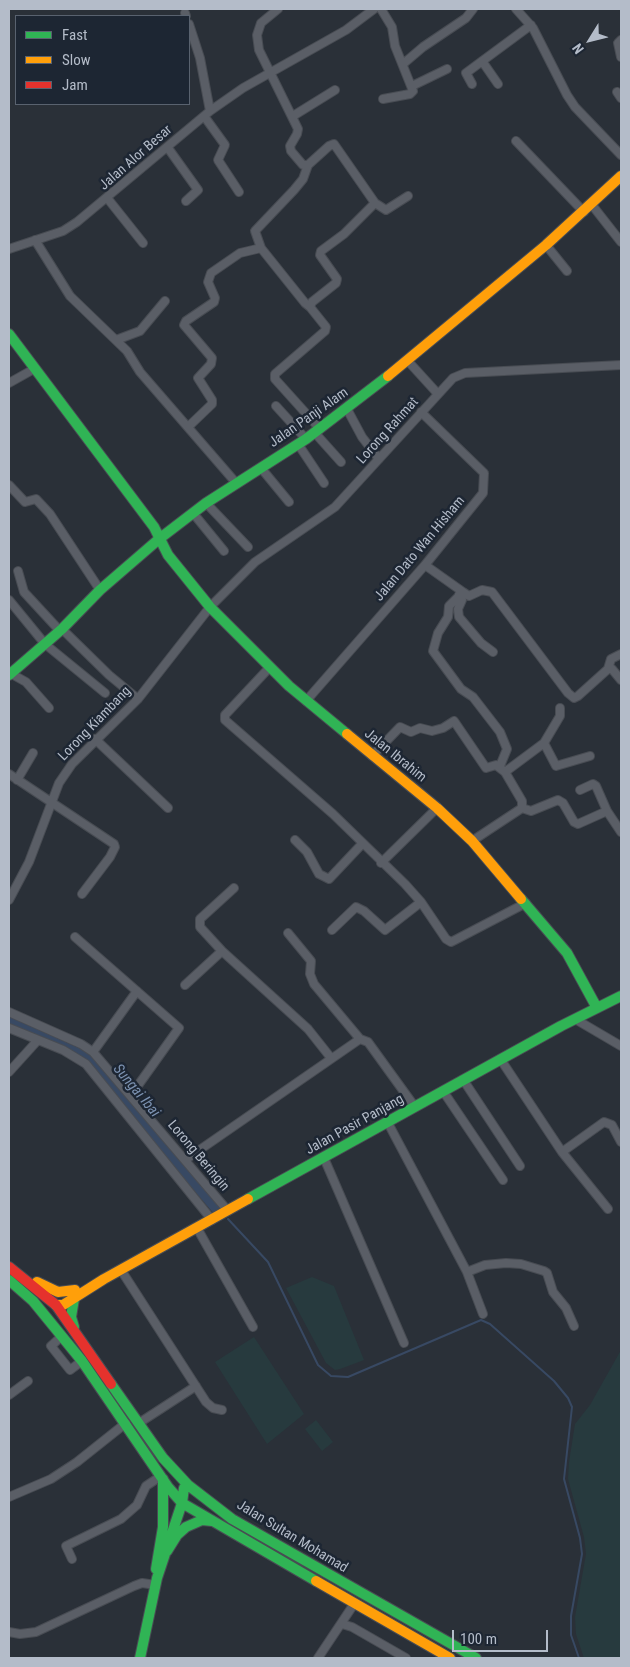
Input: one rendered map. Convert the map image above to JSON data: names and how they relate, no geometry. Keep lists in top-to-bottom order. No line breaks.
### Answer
{"streets":{"main road":["Jalan Panji Alam","Jalan Ibrahim","Jalan Pasir Panjang","Jalan Sultan Mohamad"],"street":["Jalan Alor Besar","Lorong Rahmat","Jalan Dato Wan Hisham","Lorong Kiambang","Lorong Beringin"]},"crossings":[["Jalan Panji Alam","Jalan Ibrahim"],["Lorong Rahmat","Jalan Dato Wan Hisham"],["Lorong Rahmat","Lorong Kiambang"],["Lorong Rahmat","Jalan Ibrahim"],["Jalan Dato Wan Hisham","Jalan Ibrahim"],["Lorong Kiambang","Jalan Ibrahim"],["Jalan Ibrahim","Jalan Pasir Panjang"],["Jalan Pasir Panjang","Lorong Beringin"],["Jalan Pasir Panjang","Jalan Sultan Mohamad"]],"water":["Sungai Ibai"],"legend":["Fast","Slow","Jam"],"scale_bar":"100 m","north":"bottom left"}
